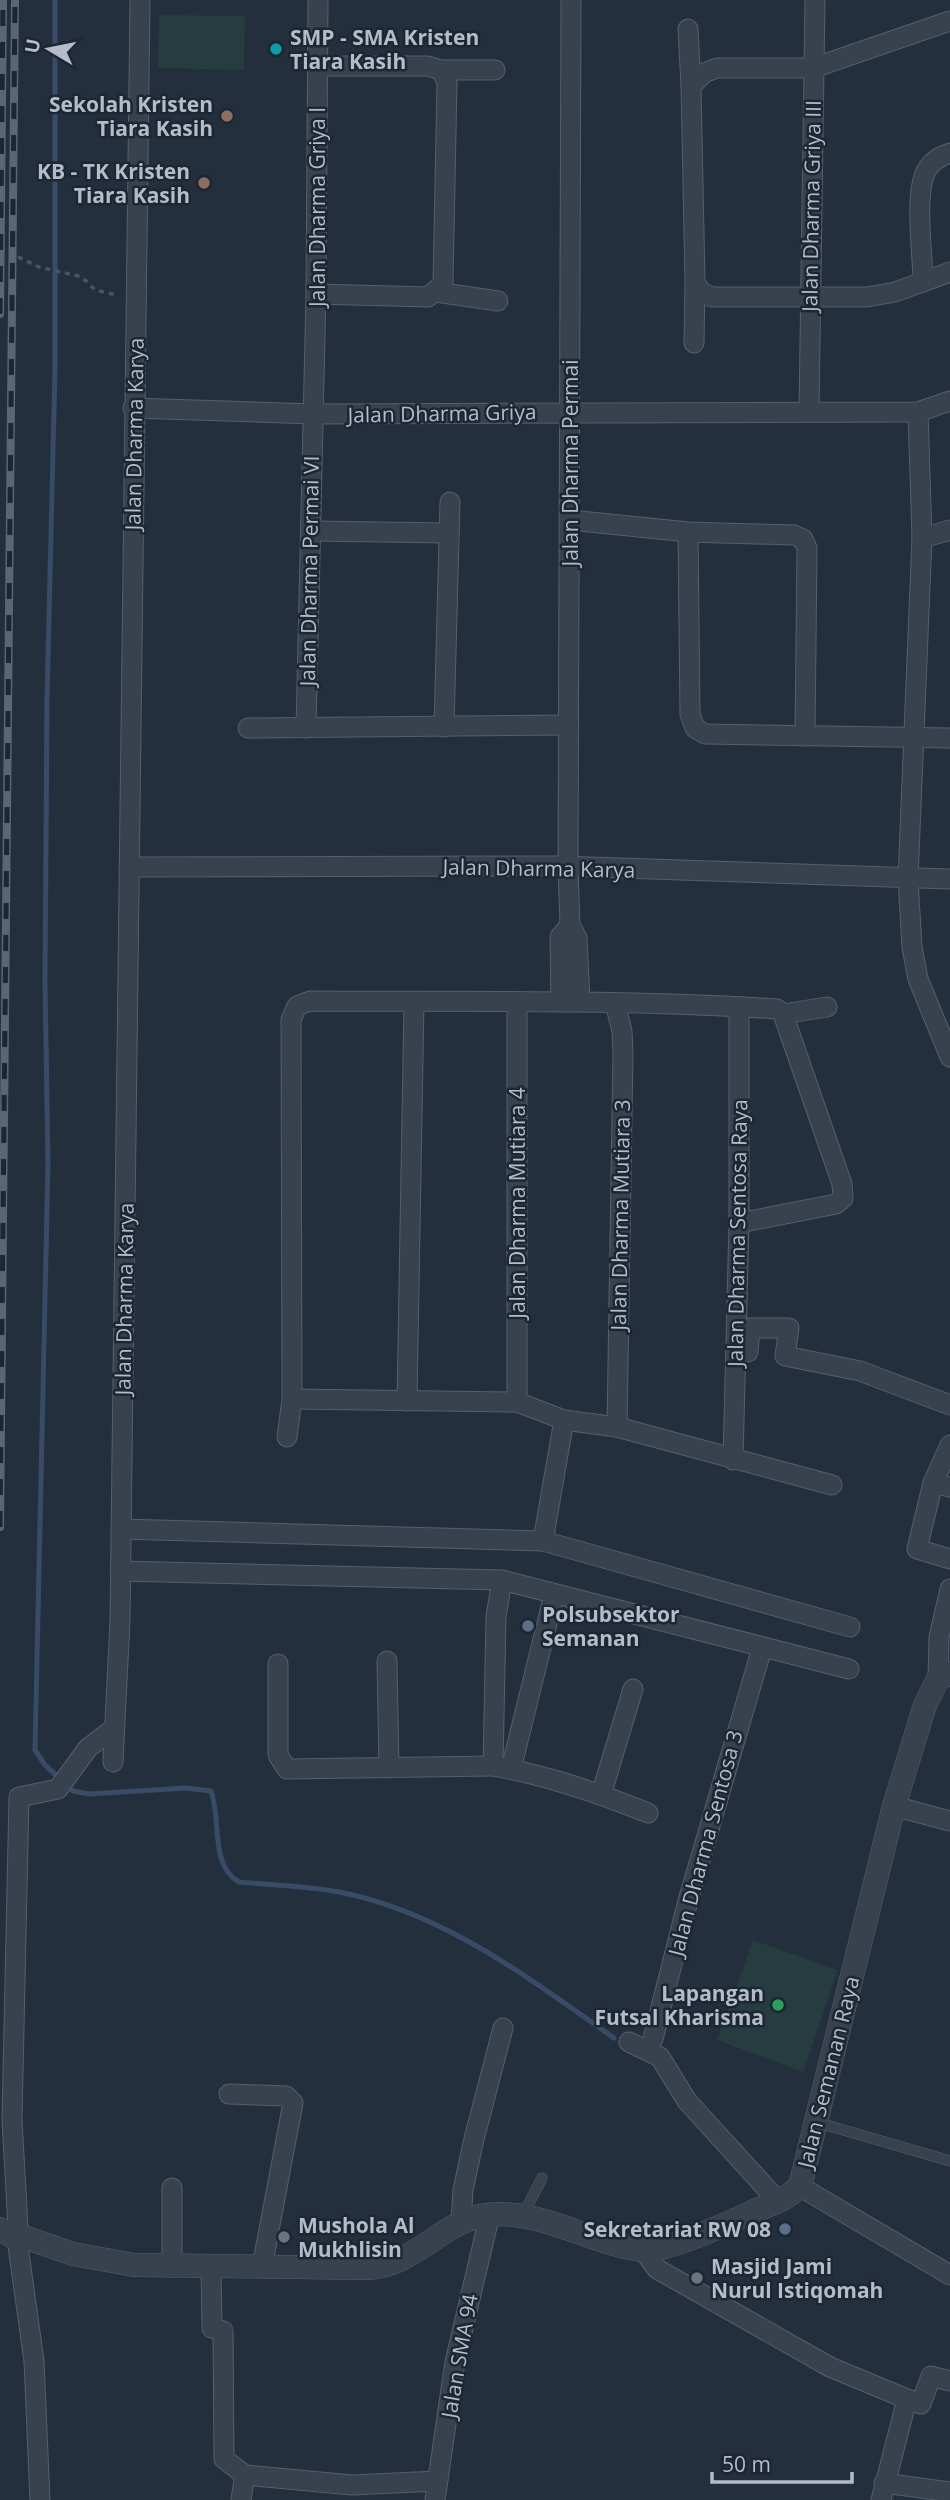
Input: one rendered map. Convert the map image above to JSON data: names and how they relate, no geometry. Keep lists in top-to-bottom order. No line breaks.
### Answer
{"streets":{"street":["Jalan Dharma Griya III","Jalan Dharma Griya I","Jalan Dharma Griya","Jalan Dharma Karya","Jalan Dharma Permai","Jalan Dharma Permai VI","Jalan Dharma Mutiara 4","Jalan Dharma Mutiara 3","Jalan Dharma Sentosa Raya","Jalan Dharma Sentosa 3","Jalan Semanan Raya","Jalan SMA 94"]},"crossings":[["Jalan Dharma Griya III","Jalan Dharma Griya"],["Jalan Dharma Griya I","Jalan Dharma Griya"],["Jalan Dharma Griya I","Jalan Dharma Permai VI"],["Jalan Dharma Griya","Jalan Dharma Karya"],["Jalan Dharma Griya","Jalan Dharma Permai"],["Jalan Dharma Griya","Jalan Dharma Permai VI"],["Jalan Dharma Karya","Jalan Dharma Permai"]],"places":["SMP - SMA Kristen Tiara Kasih","Sekolah Kristen Tiara Kasih","KB - TK Kristen Tiara Kasih","Polsubsektor Semanan","Lapangan Futsal Kharisma","Sekretariat RW 08","Mushola Al Mukhlisin","Masjid Jami Nurul Istiqomah"],"scale_bar":"50 m","north":"left"}
